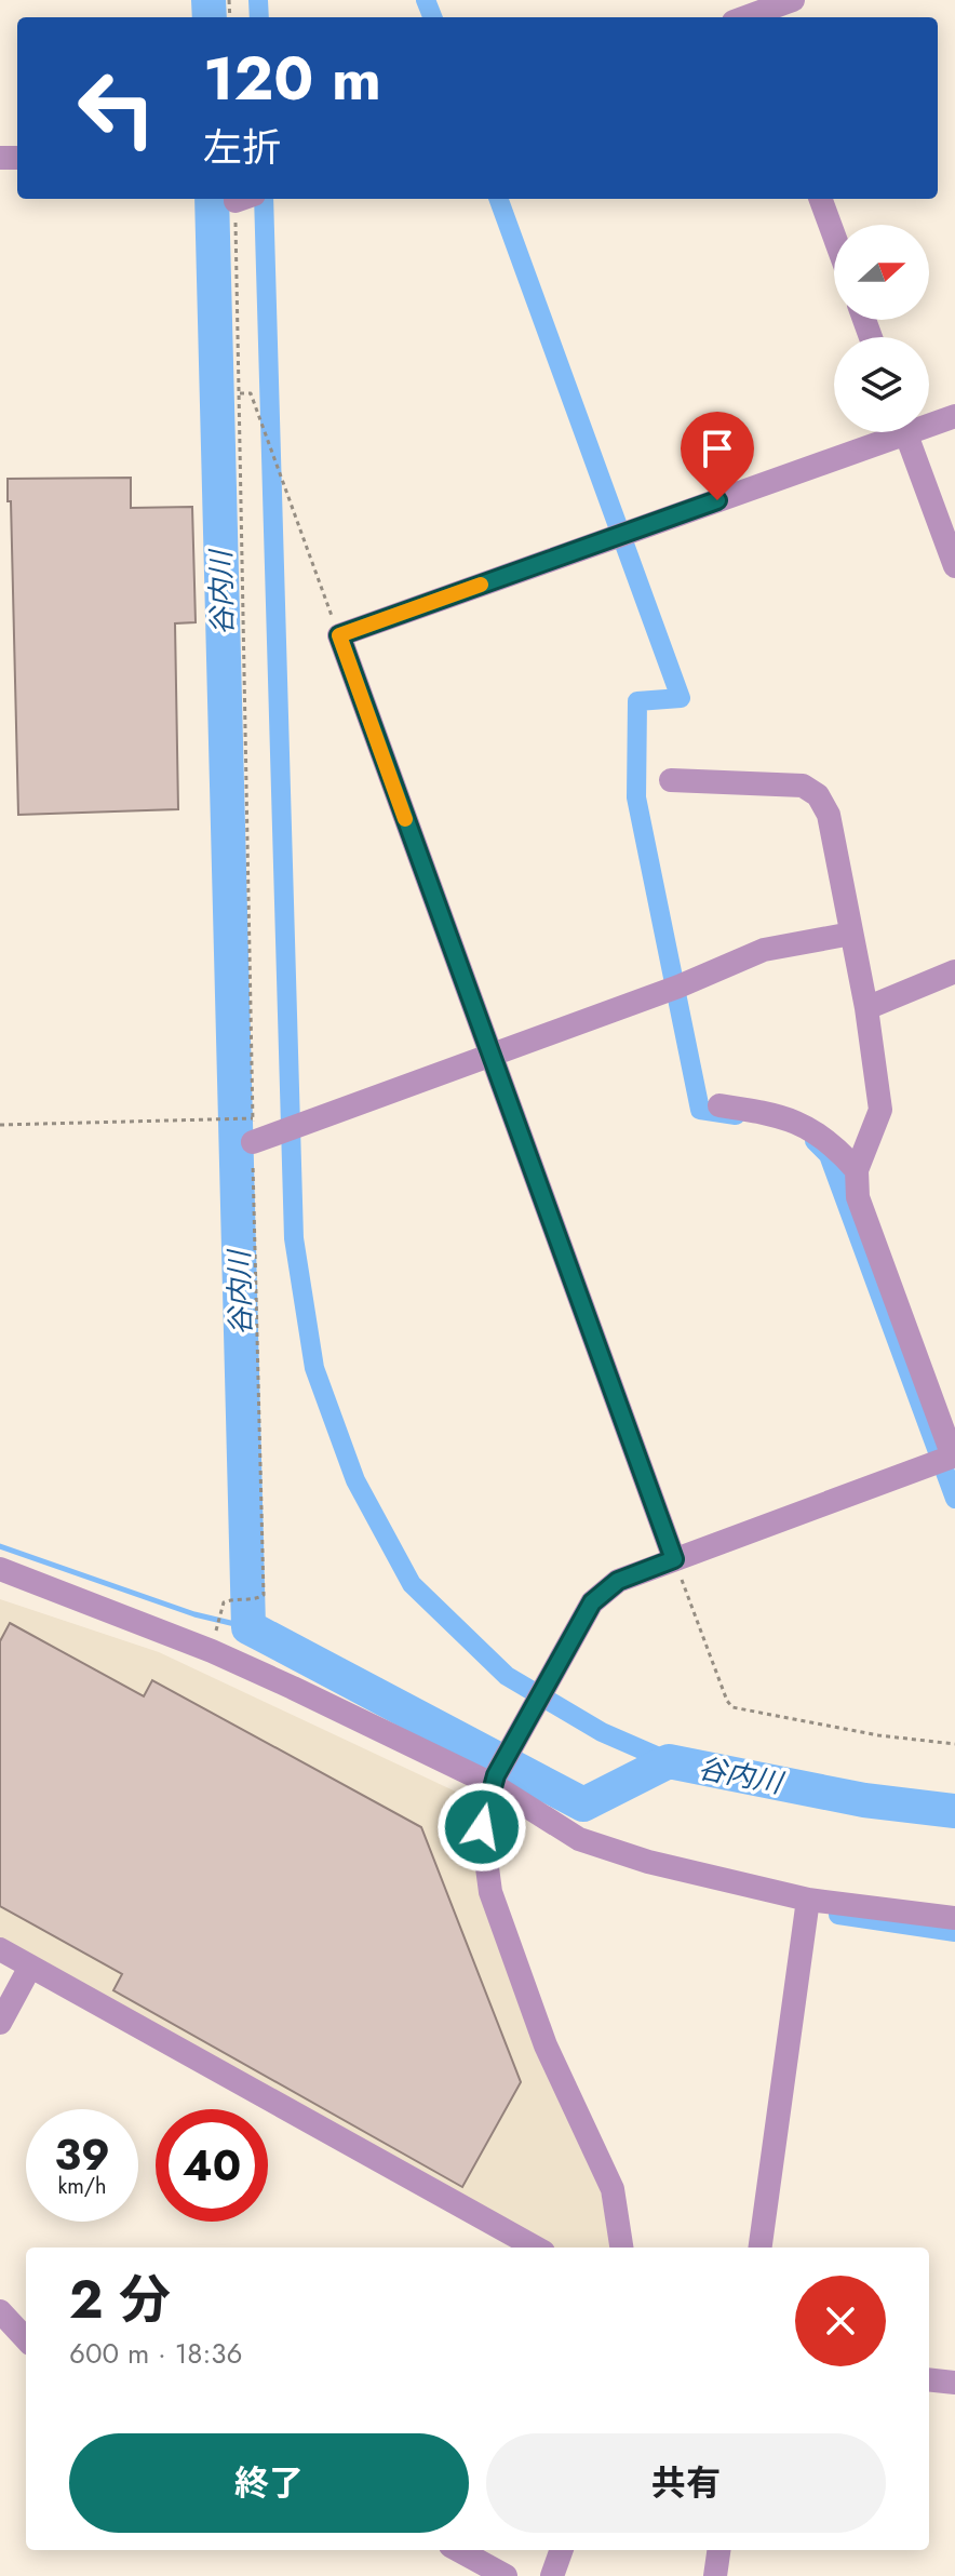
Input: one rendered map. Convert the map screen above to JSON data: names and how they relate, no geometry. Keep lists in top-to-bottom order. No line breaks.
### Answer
{"water":["谷内川"],"north":"right","page":{"turn":["120 m","左折"],"speed":"39 km/h","limit":"40","heading":["2 分","600 m · 18:36"],"buttons":["終了","共有"]}}
